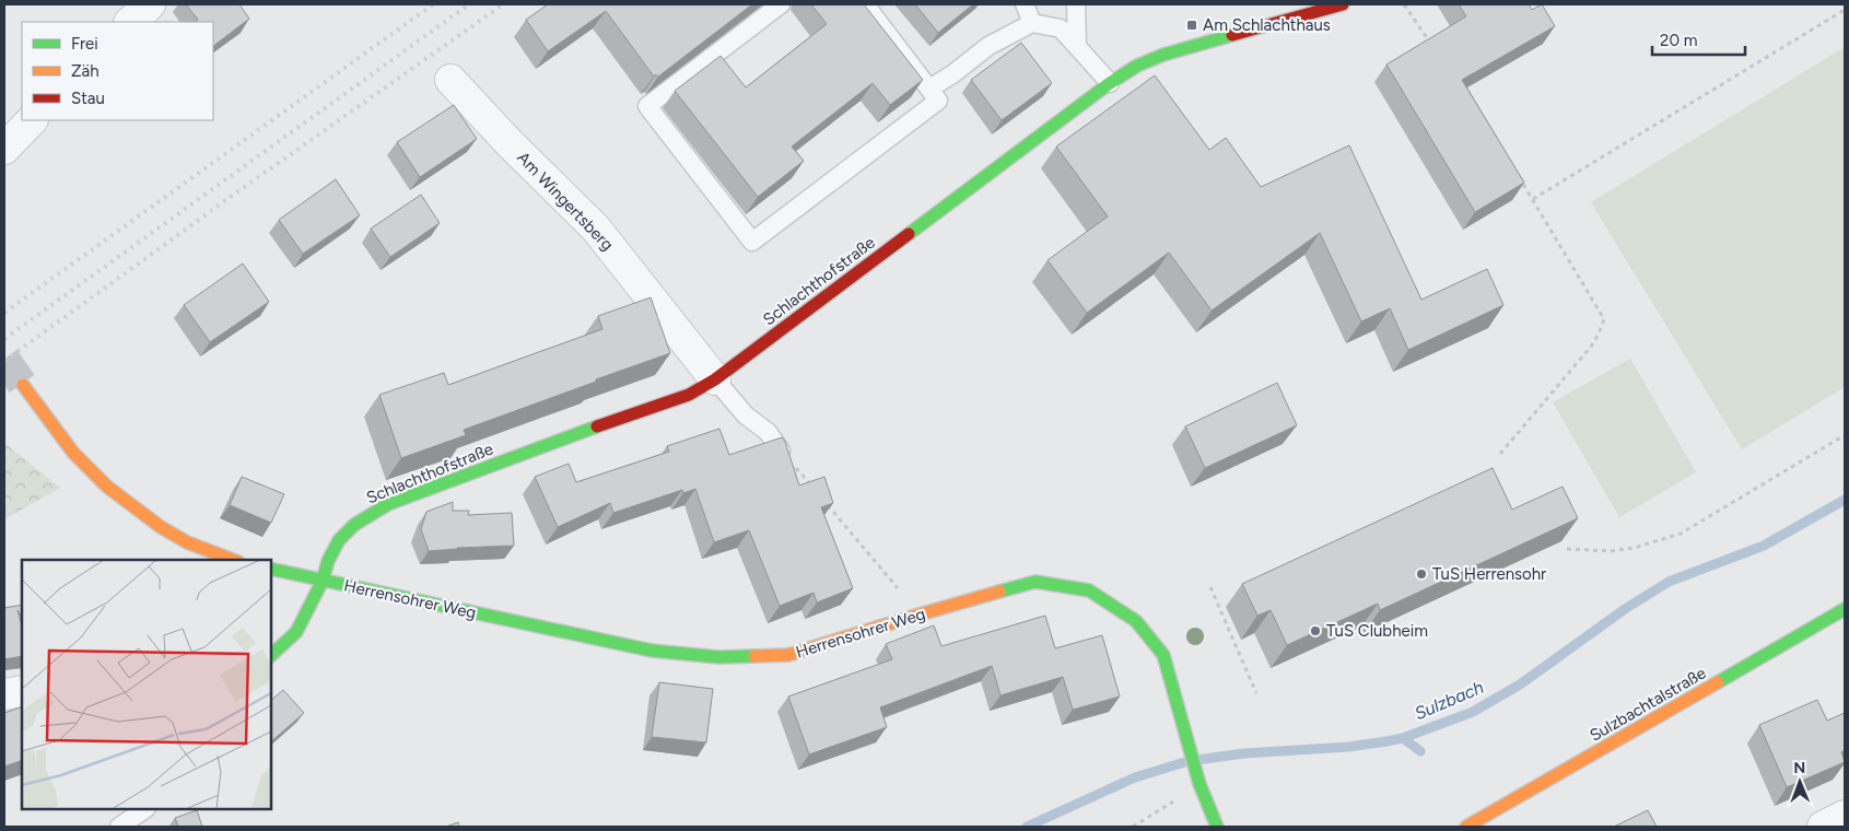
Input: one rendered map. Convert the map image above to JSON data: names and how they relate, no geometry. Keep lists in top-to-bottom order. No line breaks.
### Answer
{"streets":{"street":["Am Wingertsberg","Schlachthofstraße","Herrensohrer Weg","Sulzbachtalstraße"]},"crossings":[["Am Wingertsberg","Schlachthofstraße"],["Schlachthofstraße","Herrensohrer Weg"]],"water":["Sulzbach"],"places":{"transit":["Am Schlachthaus"],"other":["TuS Herrensohr","TuS Clubheim"]},"legend":["Frei","Zäh","Stau"],"scale_bar":"20 m","north":"top"}
